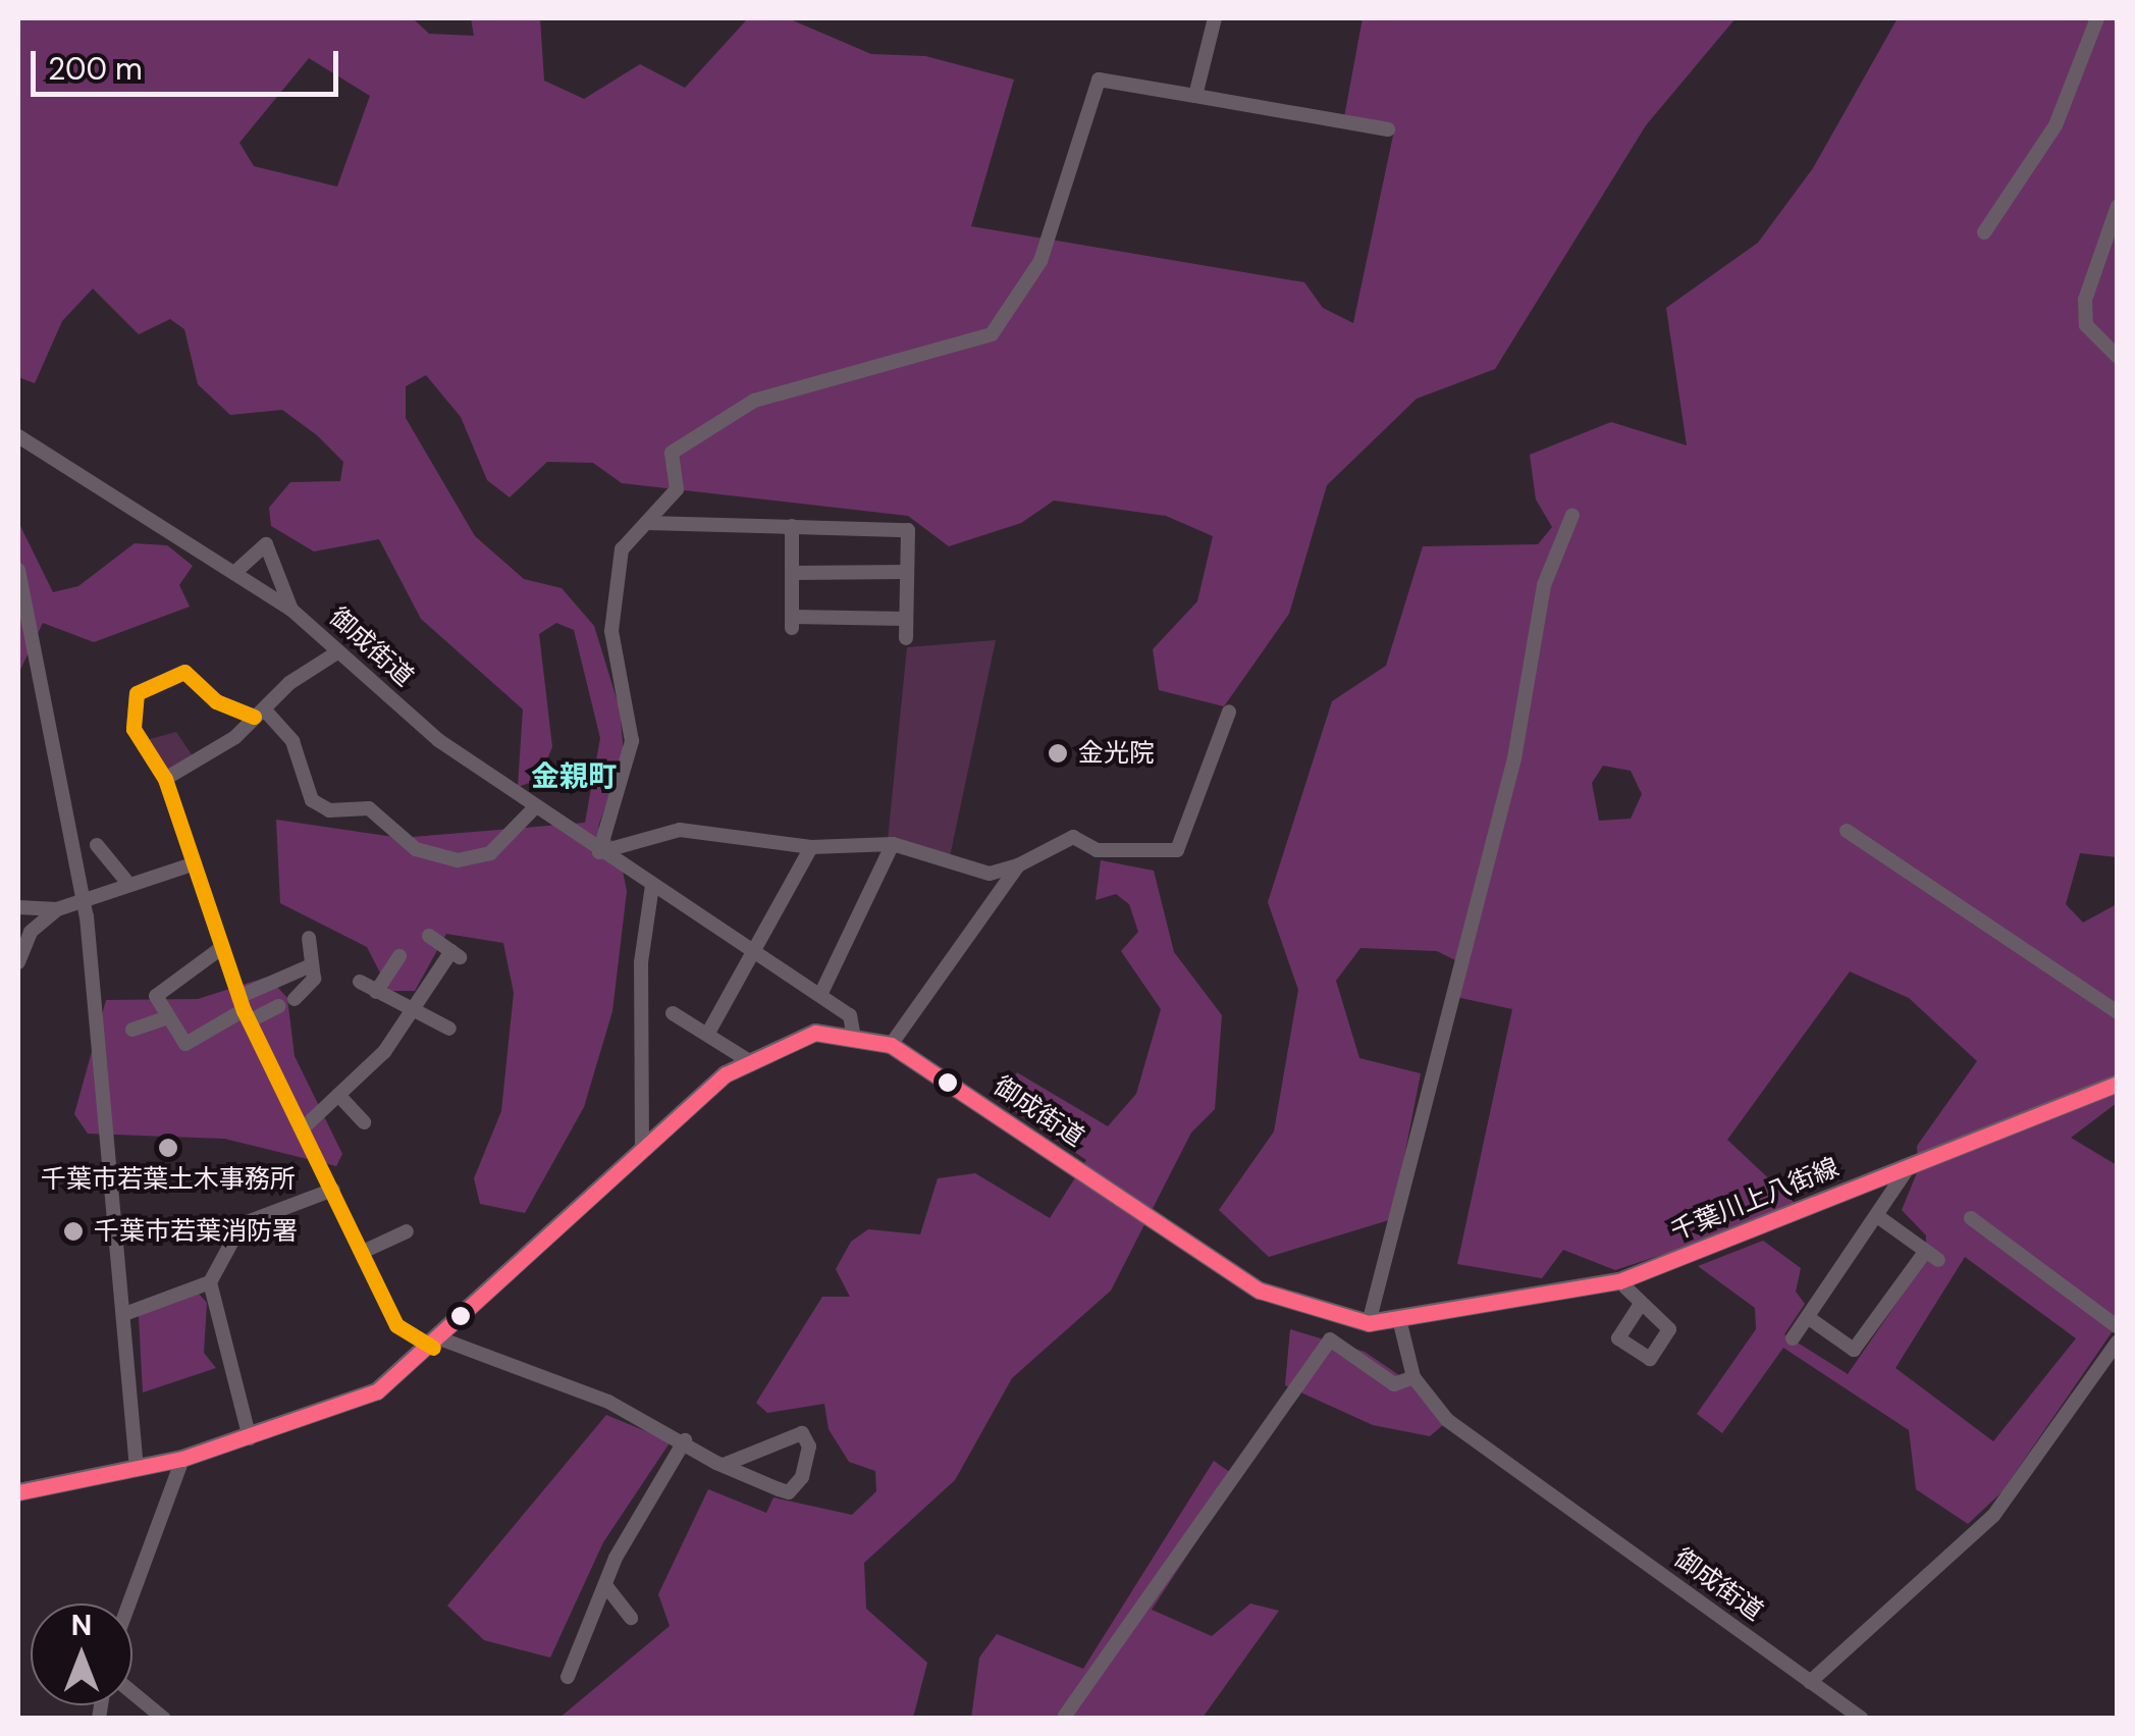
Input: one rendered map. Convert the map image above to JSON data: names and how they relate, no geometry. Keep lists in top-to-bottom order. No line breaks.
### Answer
{"streets":{"main road":["御成街道","千葉川上八街線"]},"crossings":[["御成街道","千葉川上八街線"]],"districts":["金親町"],"places":["金光院","千葉市若葉土木事務所","千葉市若葉消防署"],"scale_bar":"200 m","north":"top"}
